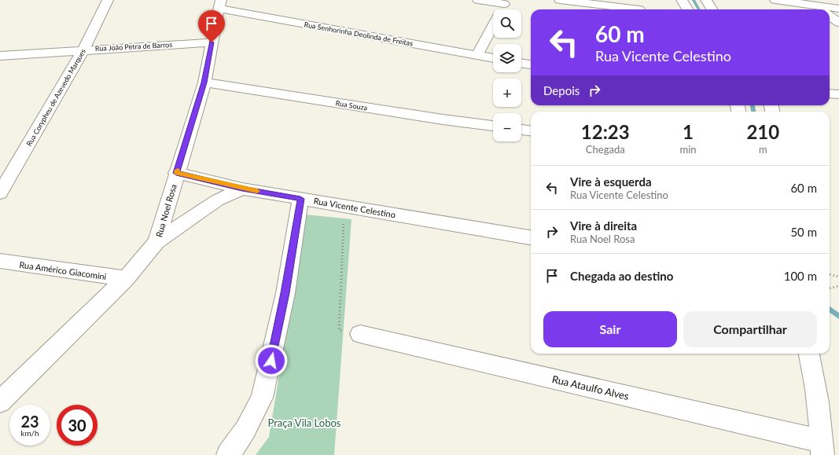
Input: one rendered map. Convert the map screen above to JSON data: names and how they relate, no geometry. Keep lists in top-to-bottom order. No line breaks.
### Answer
{"streets":{"street":["Rua Senhorinha Deolinda de Freitas","Rua João Petra de Barros","Rua Corypheu de Azevedo Marques","Rua Souza","Rua Vicente Celestino","Rua Noel Rosa","Rua Américo Giacomini","Rua Ataulfo Alves"]},"crossings":[["Rua Senhorinha Deolinda de Freitas","Rua Noel Rosa"],["Rua João Petra de Barros","Rua Corypheu de Azevedo Marques"],["Rua João Petra de Barros","Rua Noel Rosa"],["Rua Souza","Rua Noel Rosa"],["Rua Vicente Celestino","Rua Noel Rosa"],["Rua Noel Rosa","Rua Américo Giacomini"]],"parks":["Praça Vila Lobos"],"page":{"map_buttons":["+","−"],"turn":["60 m","Rua Vicente Celestino"],"then":"Depois","eta":["12:23","Chegada","1","min","210","m"],"list":[{"name":"Vire à esquerda","note":"Rua Vicente Celestino","value":"60 m"},{"name":"Vire à direita","note":"Rua Noel Rosa","value":"50 m"},{"name":"Chegada ao destino","value":"100 m"}],"buttons":["Sair","Compartilhar"],"speed":"23 km/h","limit":"30"}}
